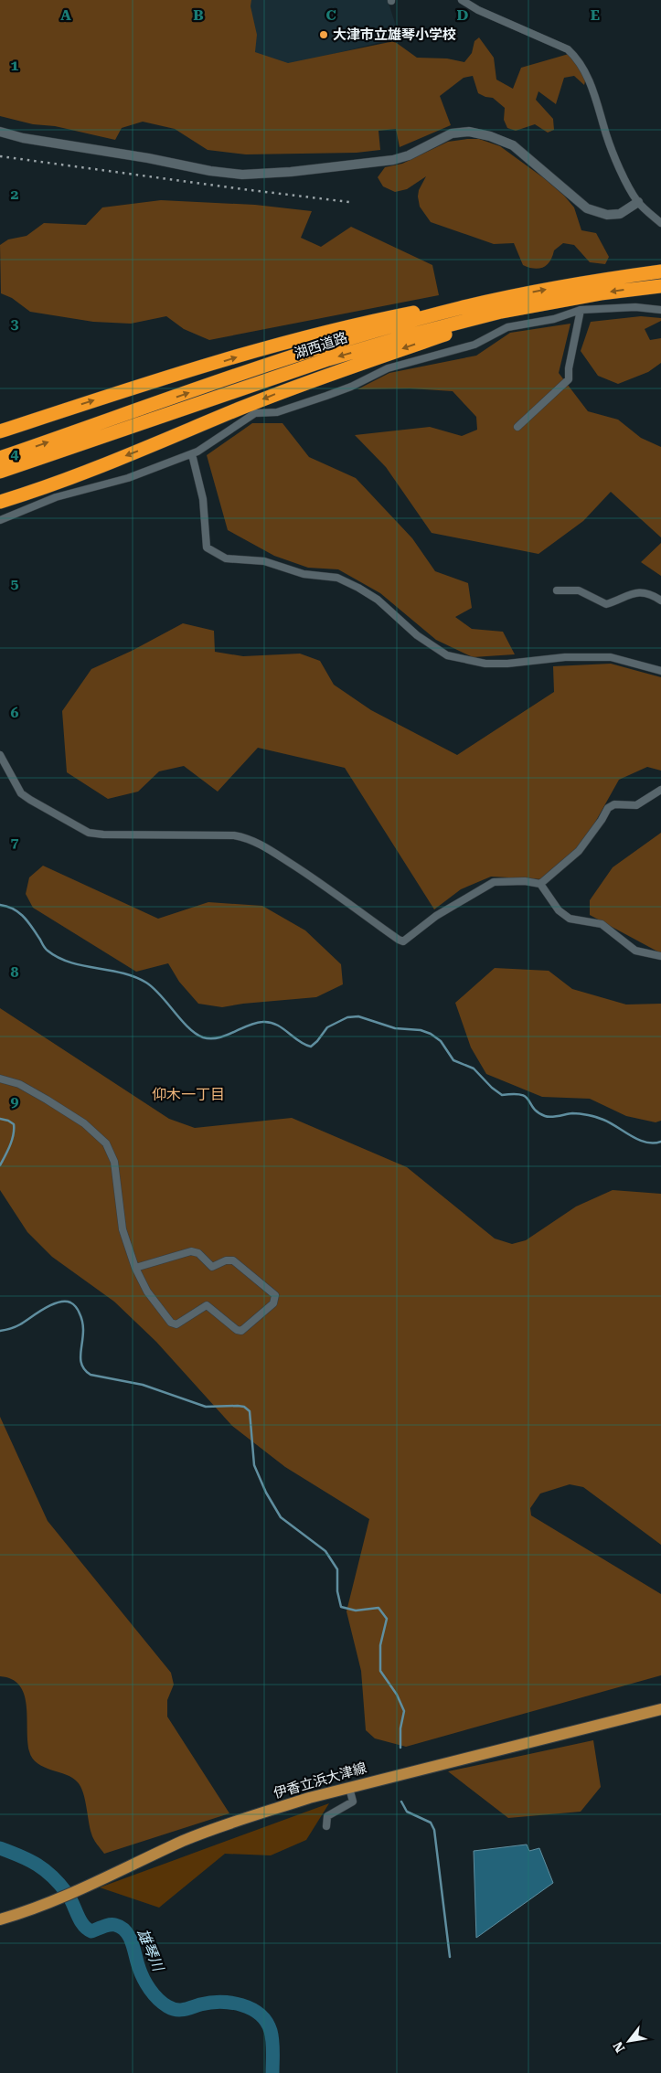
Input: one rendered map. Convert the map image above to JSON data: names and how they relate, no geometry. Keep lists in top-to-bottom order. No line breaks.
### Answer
{"streets":{"highway":["湖西道路"],"main road":["伊香立浜大津線"]},"districts":["仰木一丁目"],"water":["雄琴川"],"places":["大津市立雄琴小学校"],"north":"bottom left","grid":{"columns":["A","B","C","D","E"],"rows":["1","2","3","4","5","6","7","8","9"]}}
